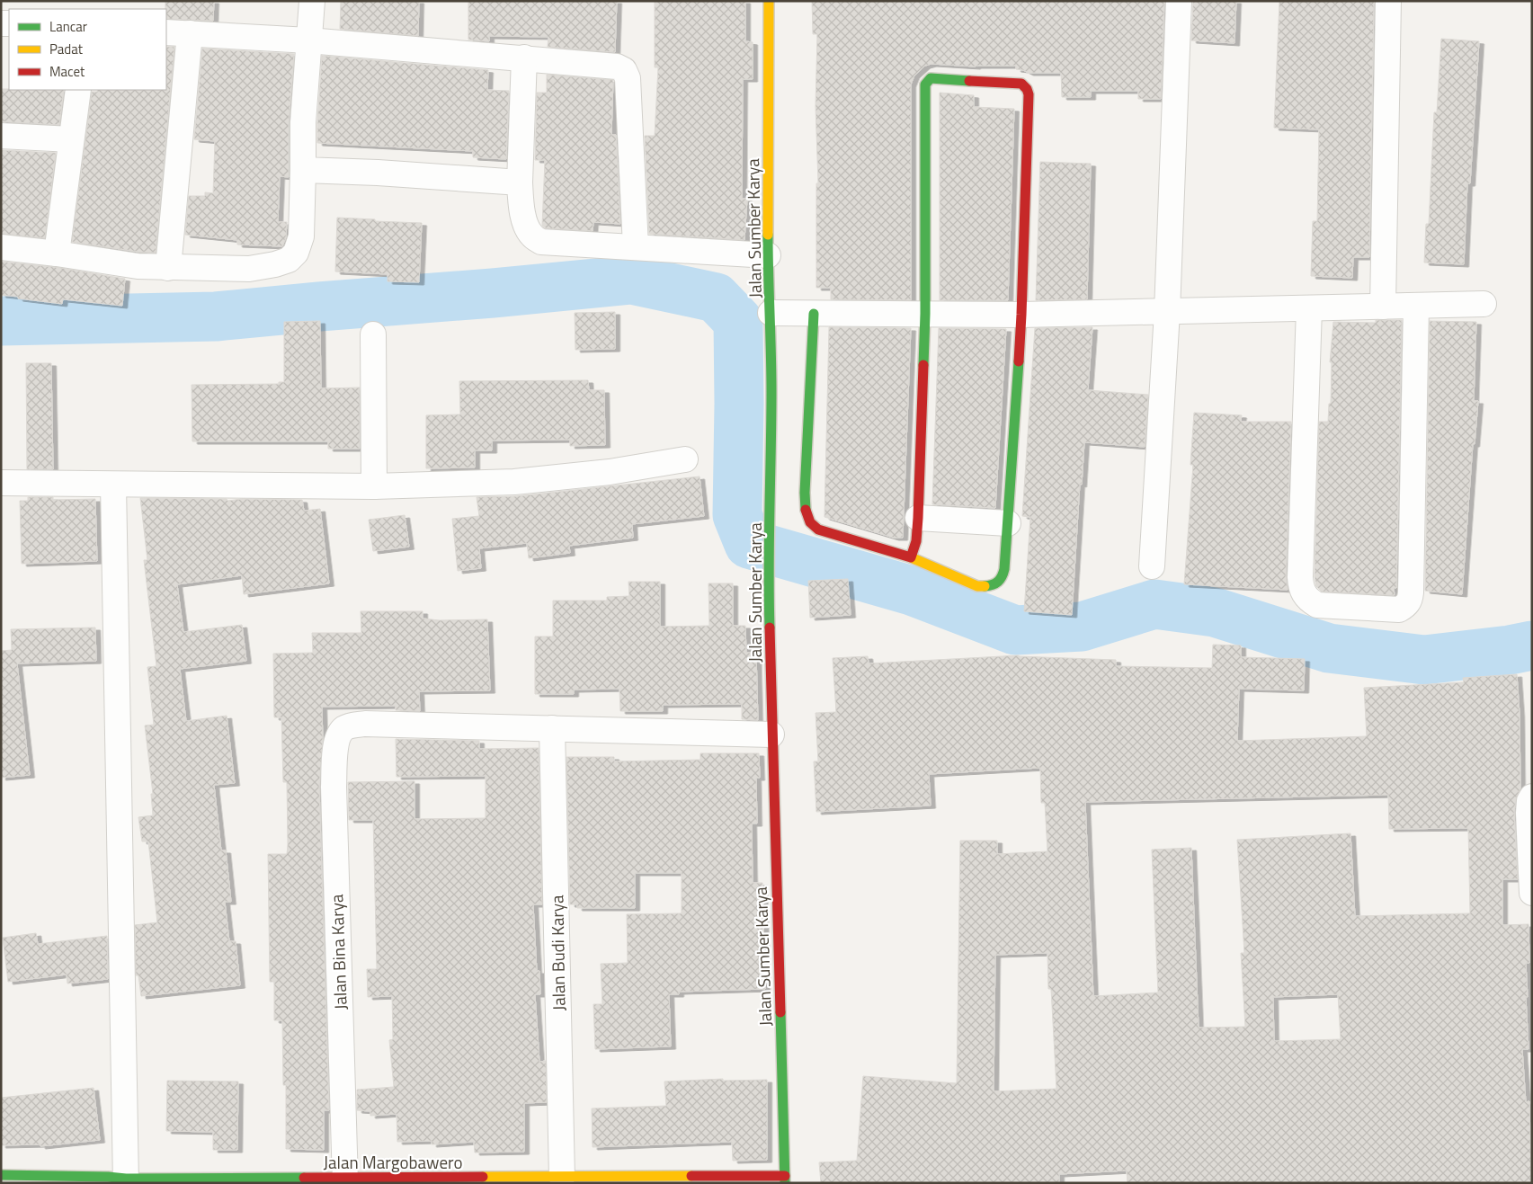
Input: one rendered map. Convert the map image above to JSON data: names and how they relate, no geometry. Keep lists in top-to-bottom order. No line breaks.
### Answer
{"streets":{"street":["Jalan Sumber Karya","Jalan Bina Karya","Jalan Budi Karya","Jalan Margobawero"]},"crossings":[["Jalan Sumber Karya","Jalan Margobawero"],["Jalan Bina Karya","Jalan Budi Karya"],["Jalan Bina Karya","Jalan Margobawero"],["Jalan Budi Karya","Jalan Margobawero"]],"legend":["Lancar","Padat","Macet"]}
